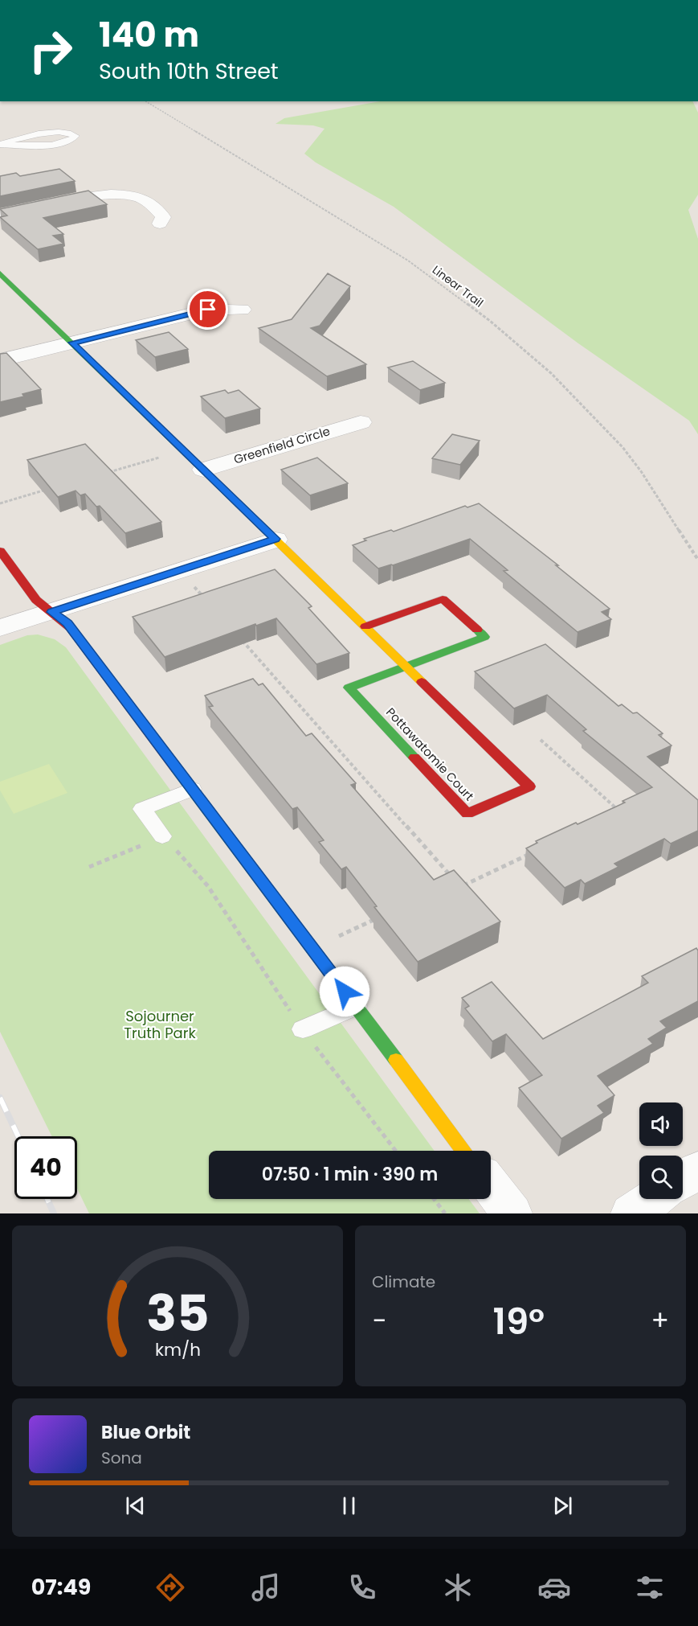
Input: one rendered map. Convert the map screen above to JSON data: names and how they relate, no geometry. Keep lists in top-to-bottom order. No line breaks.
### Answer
{"streets":{"street":["Greenfield Circle","Pottawatomie Court"],"path":["Linear Trail"]},"crossings":[["Greenfield Circle","Pottawatomie Court"]],"parks":["Sojourner Truth Park"],"page":{"turn":["140 m","South 10th Street"],"limit":"40","trip":"07:50 · 1 min · 390 m","tile":"Climate","heat":["−","19°","+"],"song":["Blue Orbit","Sona"],"tabs":"07:49","gauge":["35","km/h"]}}
